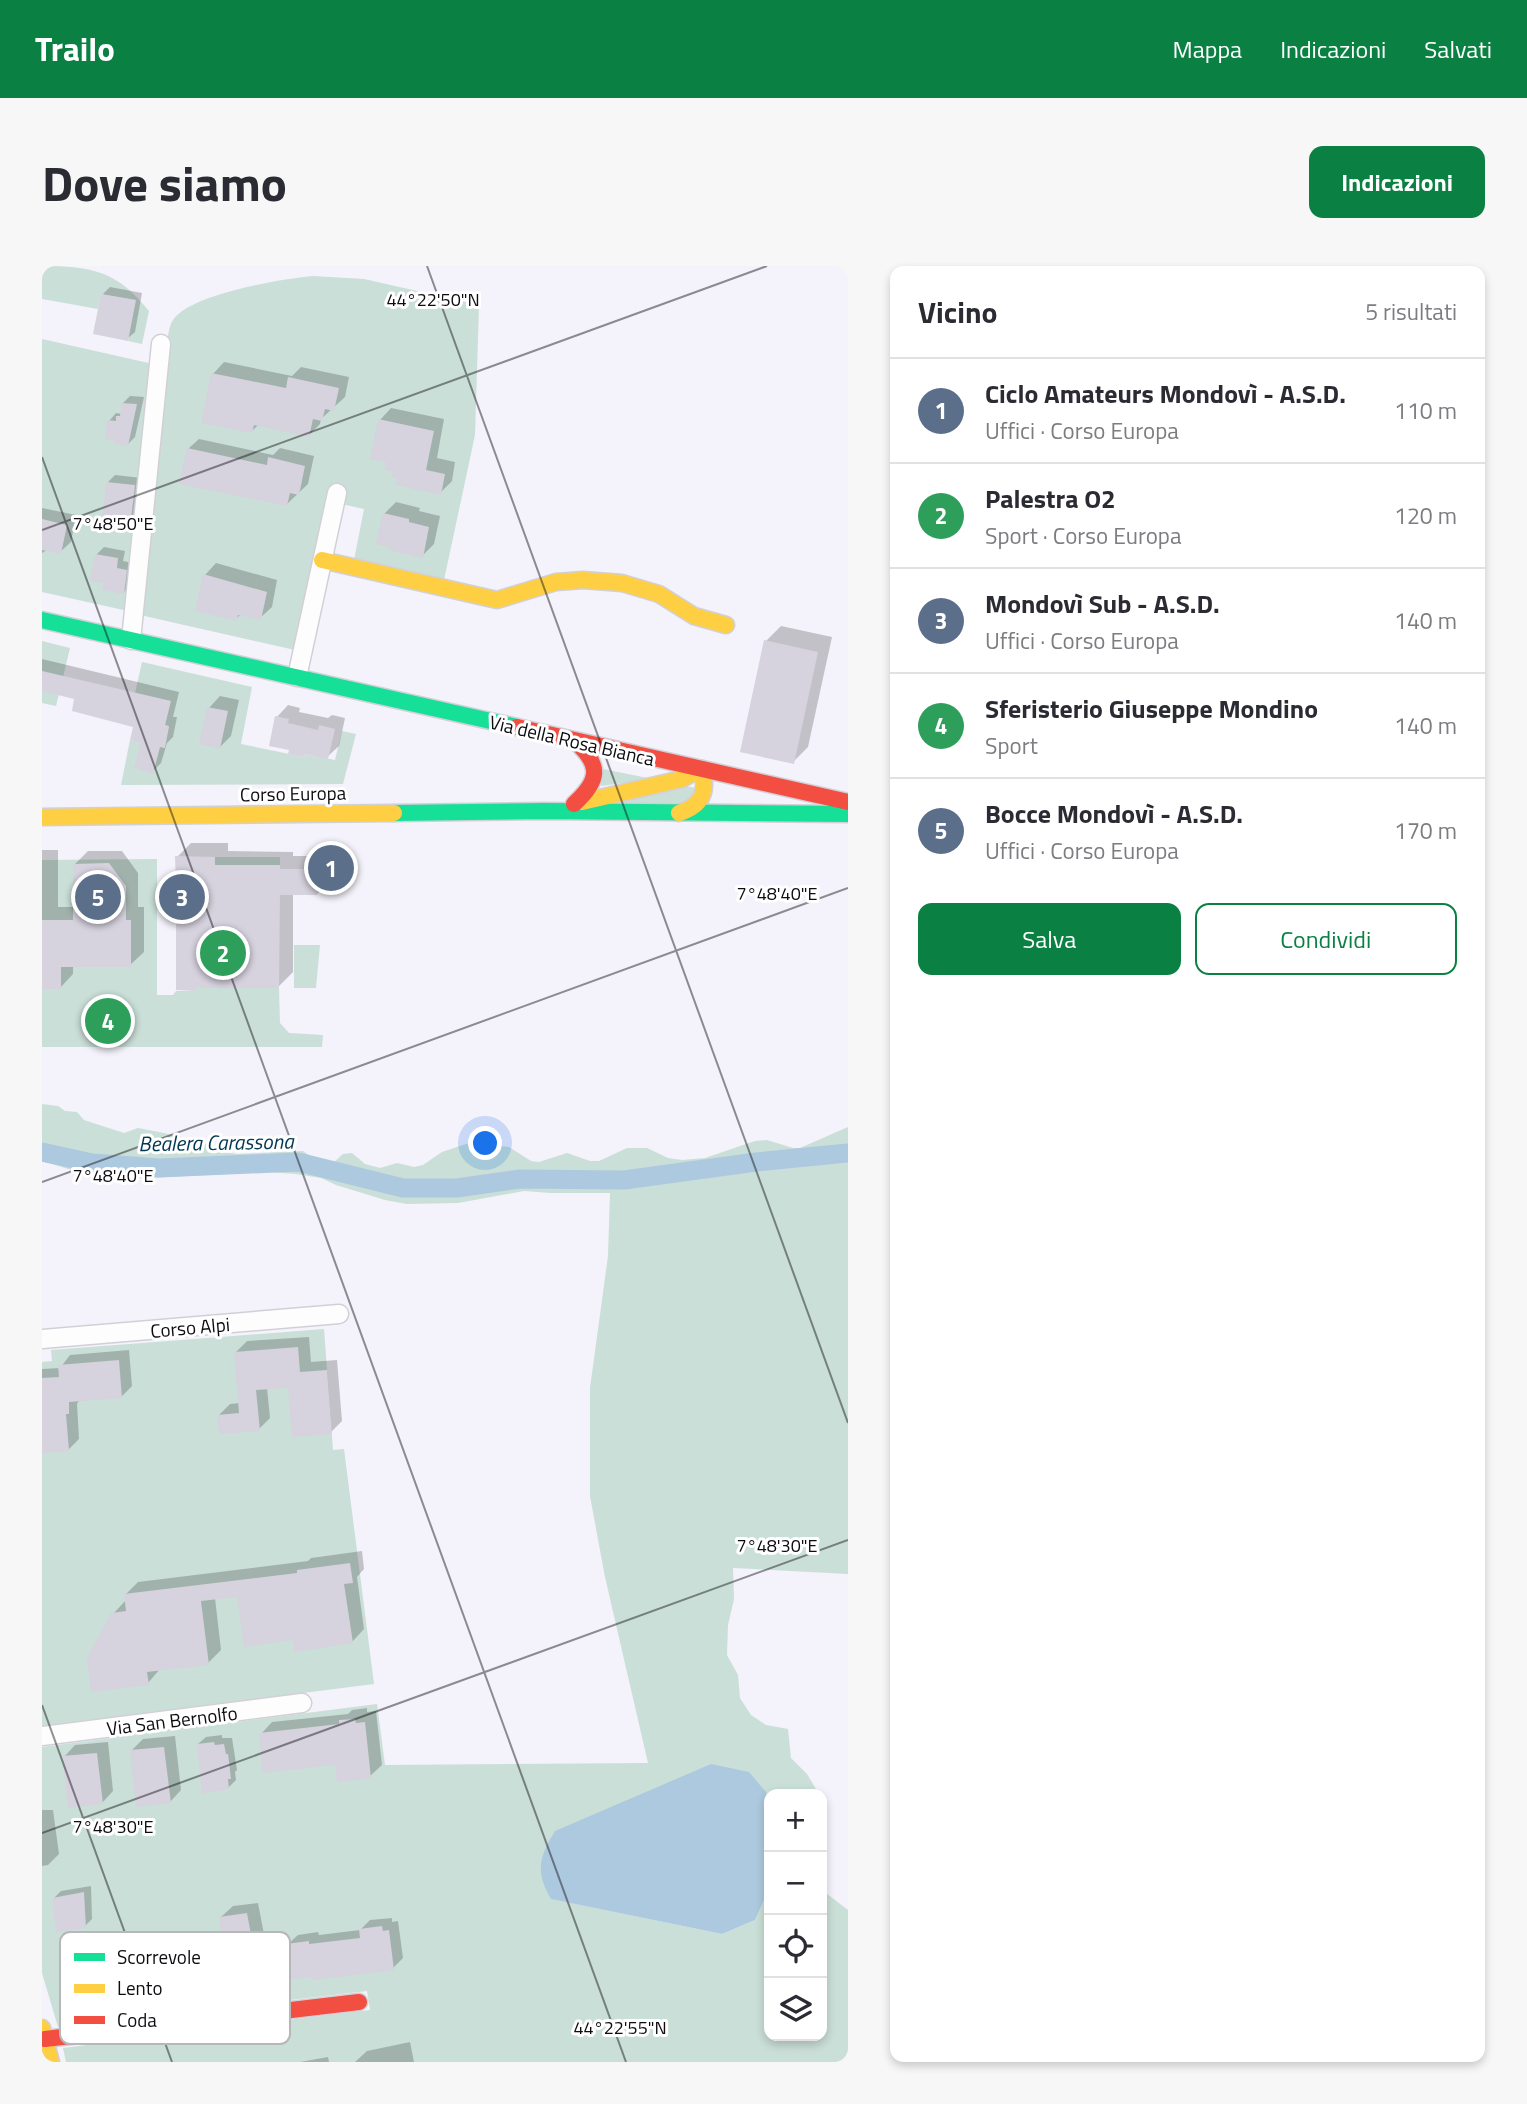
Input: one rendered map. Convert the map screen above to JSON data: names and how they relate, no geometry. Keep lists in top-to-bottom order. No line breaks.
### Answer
{"streets":{"street":["Via della Rosa Bianca","Corso Europa","Corso Alpi","Via San Bernolfo"]},"crossings":[["Via della Rosa Bianca","Corso Europa"]],"water":["Bealera Carassona"],"legend":["Scorrevole","Lento","Coda"],"page":{"header":"Trailo","nav":["Mappa","Indicazioni","Salvati"],"title":"Dove siamo","buttons":["Indicazioni",["Salva","Condividi"]],"heading":["Vicino","5 risultati"],"list":[{"mark":"1","name":"Ciclo Amateurs Mondovì - A.S.D.","note":"Uffici · Corso Europa","value":"110 m"},{"mark":"2","name":"Palestra O2","note":"Sport · Corso Europa","value":"120 m"},{"mark":"3","name":"Mondovì Sub - A.S.D.","note":"Uffici · Corso Europa","value":"140 m"},{"mark":"4","name":"Sferisterio Giuseppe Mondino","note":"Sport","value":"140 m"},{"mark":"5","name":"Bocce Mondovì - A.S.D.","note":"Uffici · Corso Europa","value":"170 m"}],"pins":["1","3","5","2","4"],"map_buttons":["+","−"]},"coordinates":["44°22'50\"N","7°48'50\"E","7°48'40\"E","7°48'30\"E","44°22'55\"N"]}
